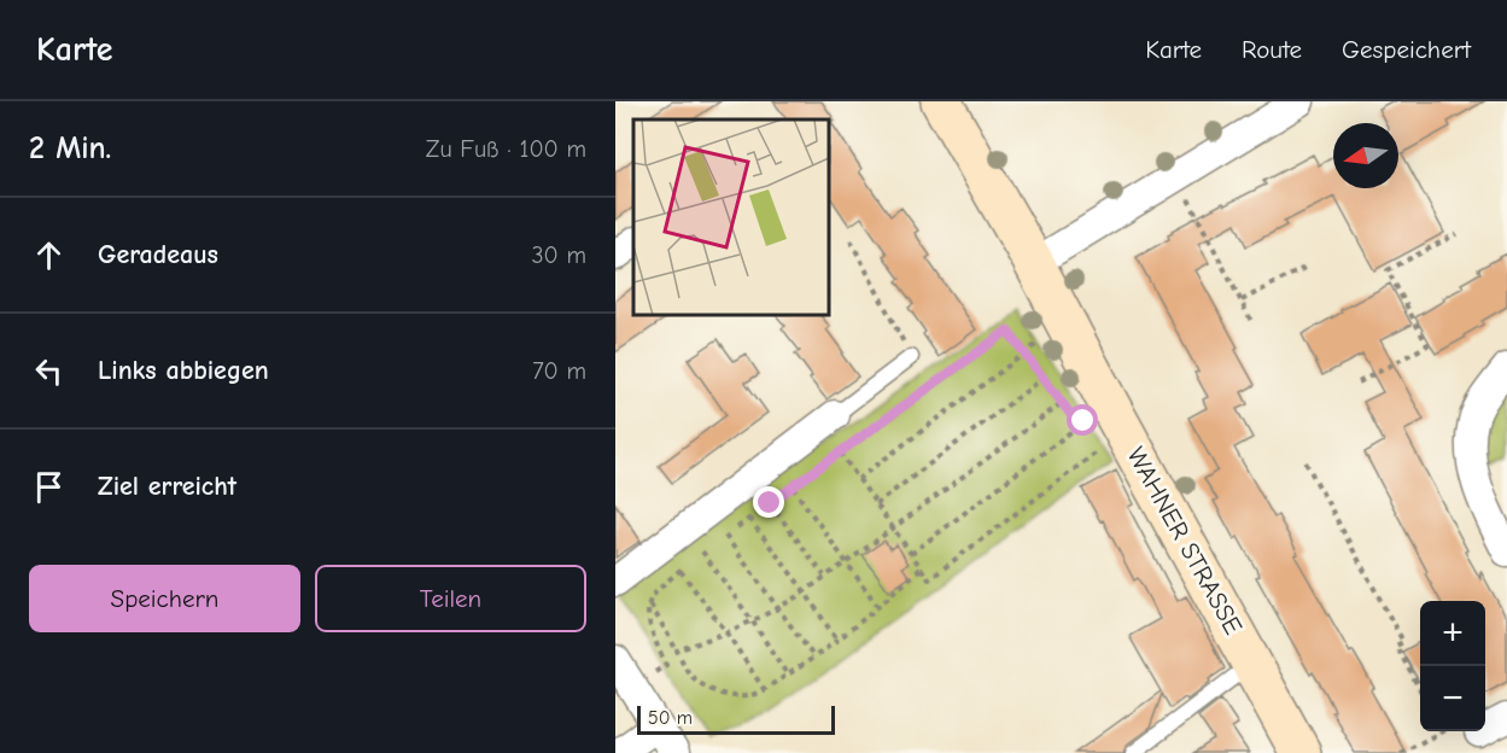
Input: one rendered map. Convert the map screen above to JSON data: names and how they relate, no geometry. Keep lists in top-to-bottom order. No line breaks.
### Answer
{"streets":{"street":["WAHNER STRASSE"]},"scale_bar":"50 m","north":"left","page":{"header":"Karte","nav":["Karte","Route","Gespeichert"],"heading":["2 Min.","Zu Fuß · 100 m"],"list":[["Geradeaus","30 m"],["Links abbiegen","70 m"],"Ziel erreicht"],"buttons":["Speichern","Teilen"],"map_buttons":["+","−"],"scale":"50 m"}}
